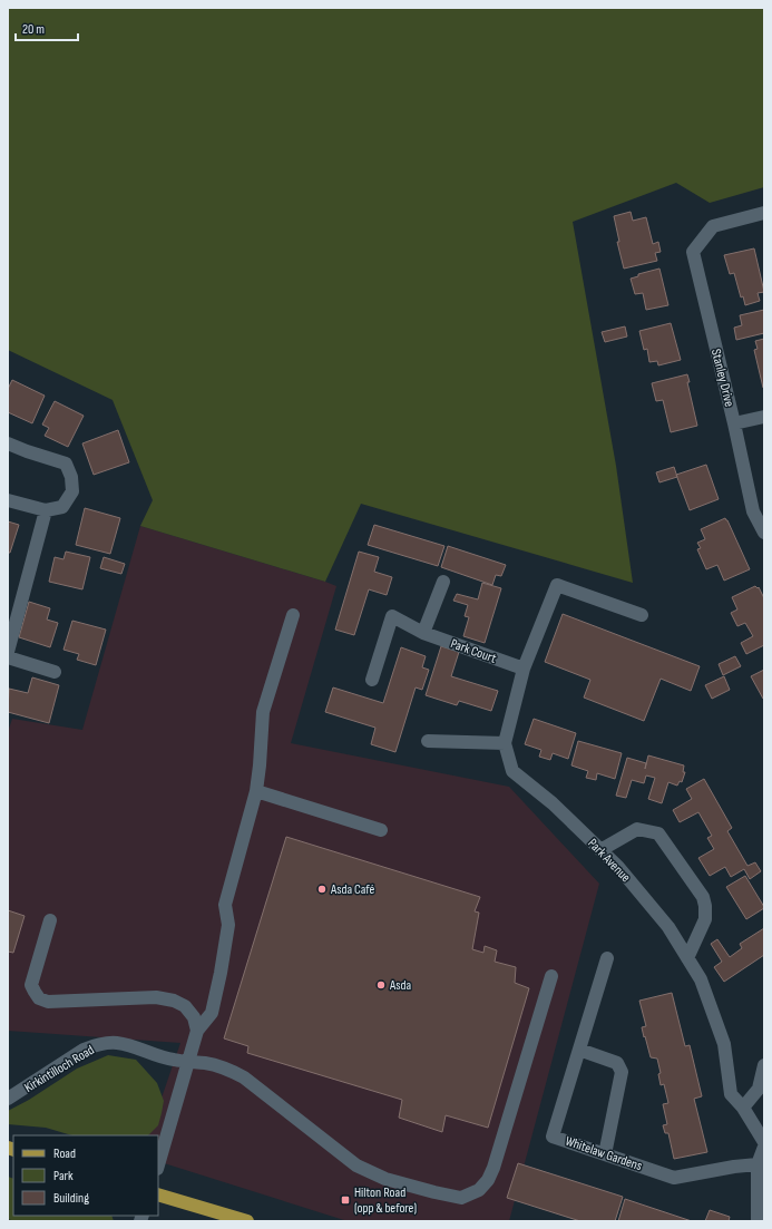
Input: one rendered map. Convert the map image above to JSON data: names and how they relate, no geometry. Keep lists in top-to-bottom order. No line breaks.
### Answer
{"streets":{"street":["Stanley Drive","Park Court","Park Avenue","Kirkintilloch Road","Whitelaw Gardens"]},"crossings":[["Park Court","Park Avenue"]],"places":{"other":["Asda Café","Asda"],"transit":["Hilton Road (opp & before)"]},"legend":["Road","Park","Building"],"scale_bar":"20 m"}
